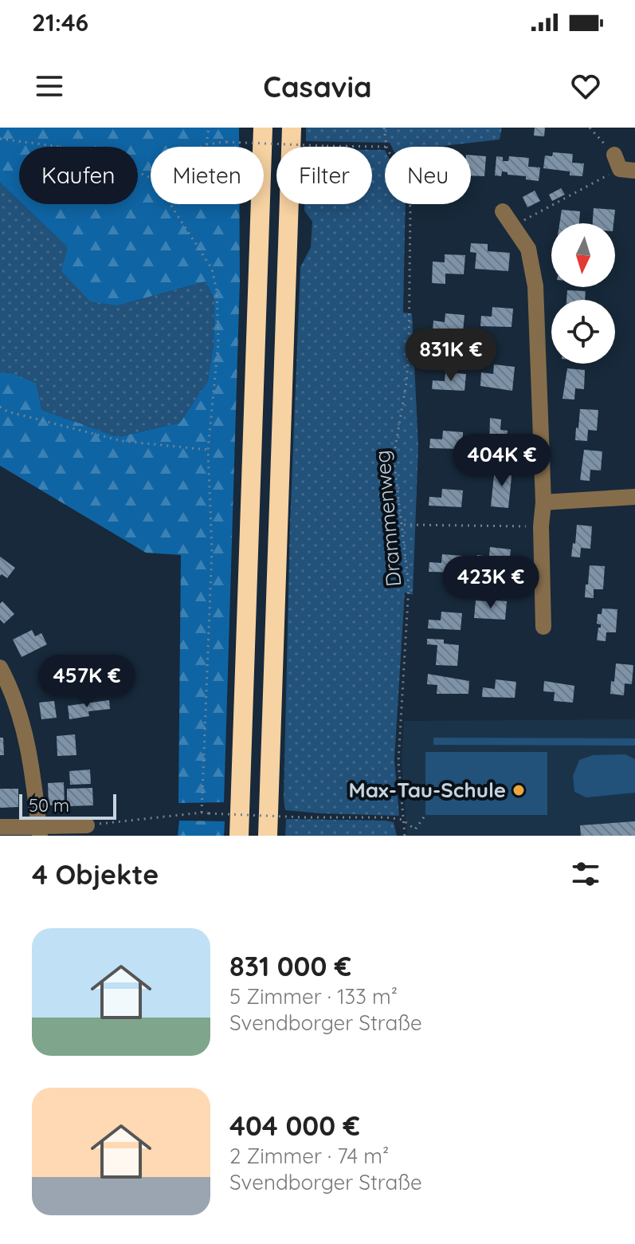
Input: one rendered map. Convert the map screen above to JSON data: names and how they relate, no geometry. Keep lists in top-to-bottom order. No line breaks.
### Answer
{"streets":{"path":["Drammenweg"]},"places":["Max-Tau-Schule"],"scale_bar":"50 m","north":"bottom","page":{"status":"21:46","header":"Casavia","chip":["Kaufen","Mieten","Filter","Neu"],"price":["831K €","404K €","423K €","457K €"],"scale":"50 m","heading":"4 Objekte","list":[{"name":"831 000 €","note":"5 Zimmer · 133 m² · Svendborger Straße"},{"name":"404 000 €","note":"2 Zimmer · 74 m² · Svendborger Straße"}]}}
